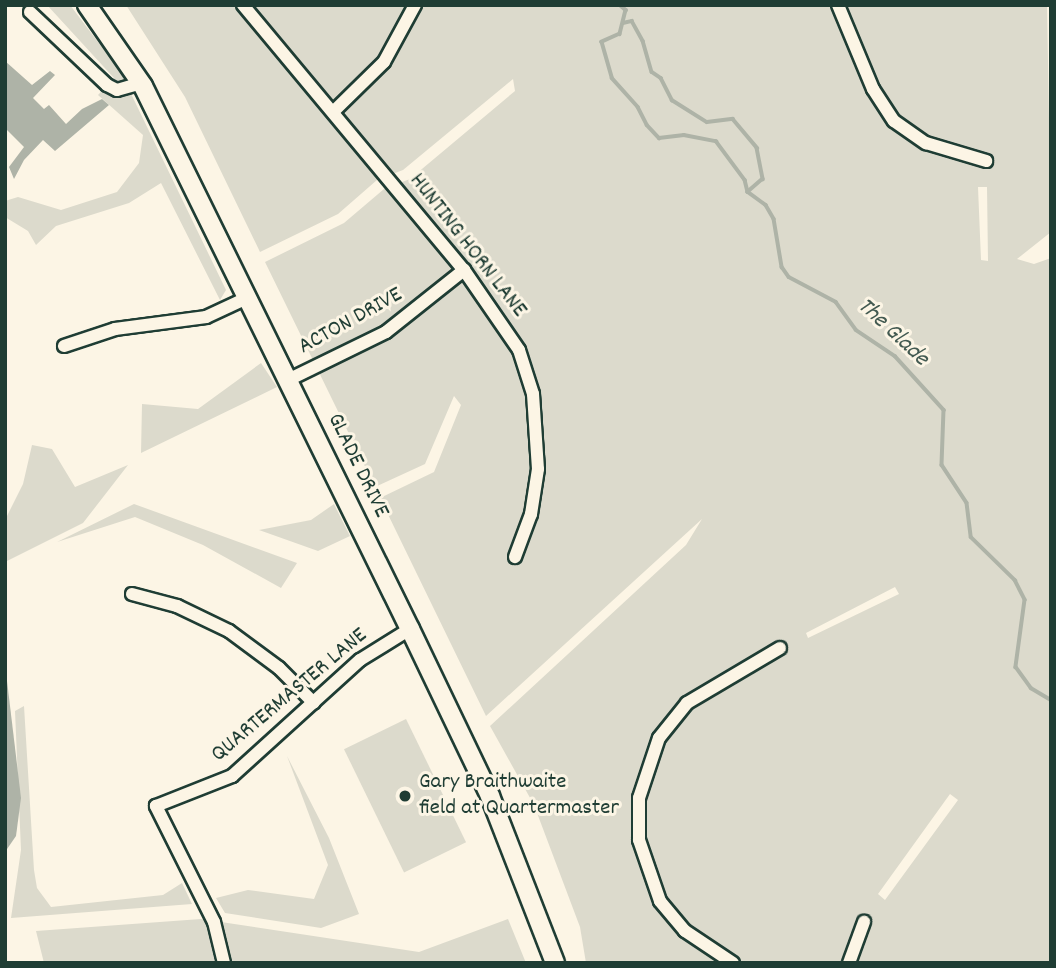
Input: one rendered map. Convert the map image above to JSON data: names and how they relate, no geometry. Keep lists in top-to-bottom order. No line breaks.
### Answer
{"streets":{"street":["HUNTING HORN LANE","ACTON DRIVE","GLADE DRIVE","QUARTERMASTER LANE"]},"crossings":[["HUNTING HORN LANE","ACTON DRIVE"],["ACTON DRIVE","GLADE DRIVE"],["GLADE DRIVE","QUARTERMASTER LANE"]],"water":["The Glade"],"places":["Gary Braithwaite field at Quartermaster"]}
